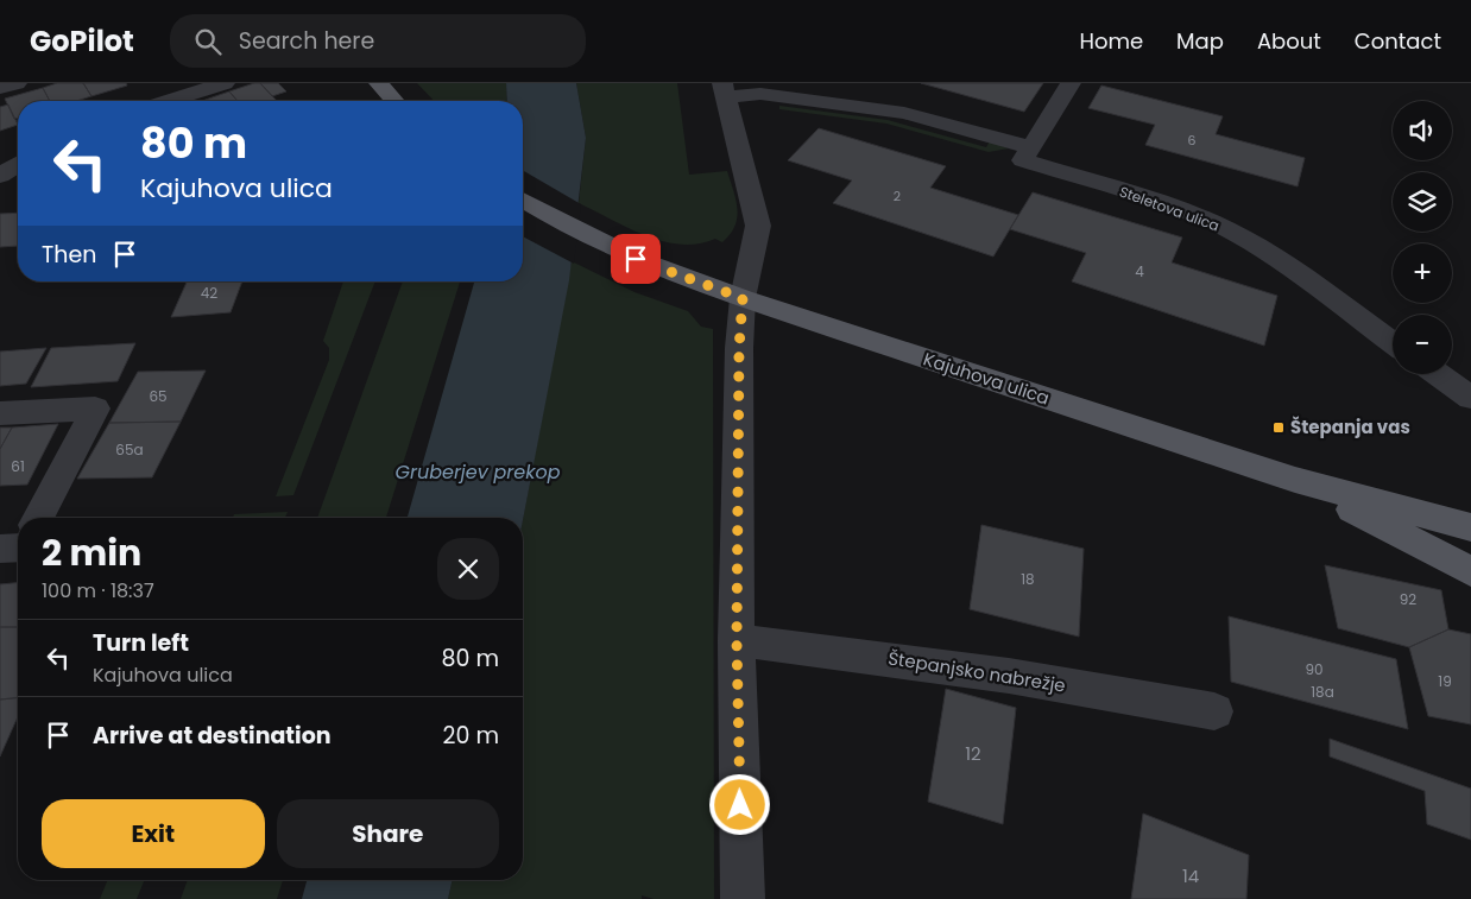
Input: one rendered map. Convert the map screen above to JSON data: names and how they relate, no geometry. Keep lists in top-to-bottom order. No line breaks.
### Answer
{"streets":{"main road":["Kajuhova ulica"],"street":["Steletova ulica","Štepanjsko nabrežje"]},"water":["Gruberjev prekop"],"places":{"transit":["Štepanja vas"]},"house_numbers":["6","2","4","42","65","65a","61","18","92","90","19","18a","12","14"],"page":{"header":"GoPilot","search":"Search here","nav":["Home","Map","About","Contact"],"map_buttons":["+","−"],"turn":["80 m","Kajuhova ulica"],"then":"Then","heading":["2 min","100 m · 18:37"],"list":[{"name":"Turn left","note":"Kajuhova ulica","value":"80 m"},{"name":"Arrive at destination","value":"20 m"}],"buttons":["Exit","Share"]}}
